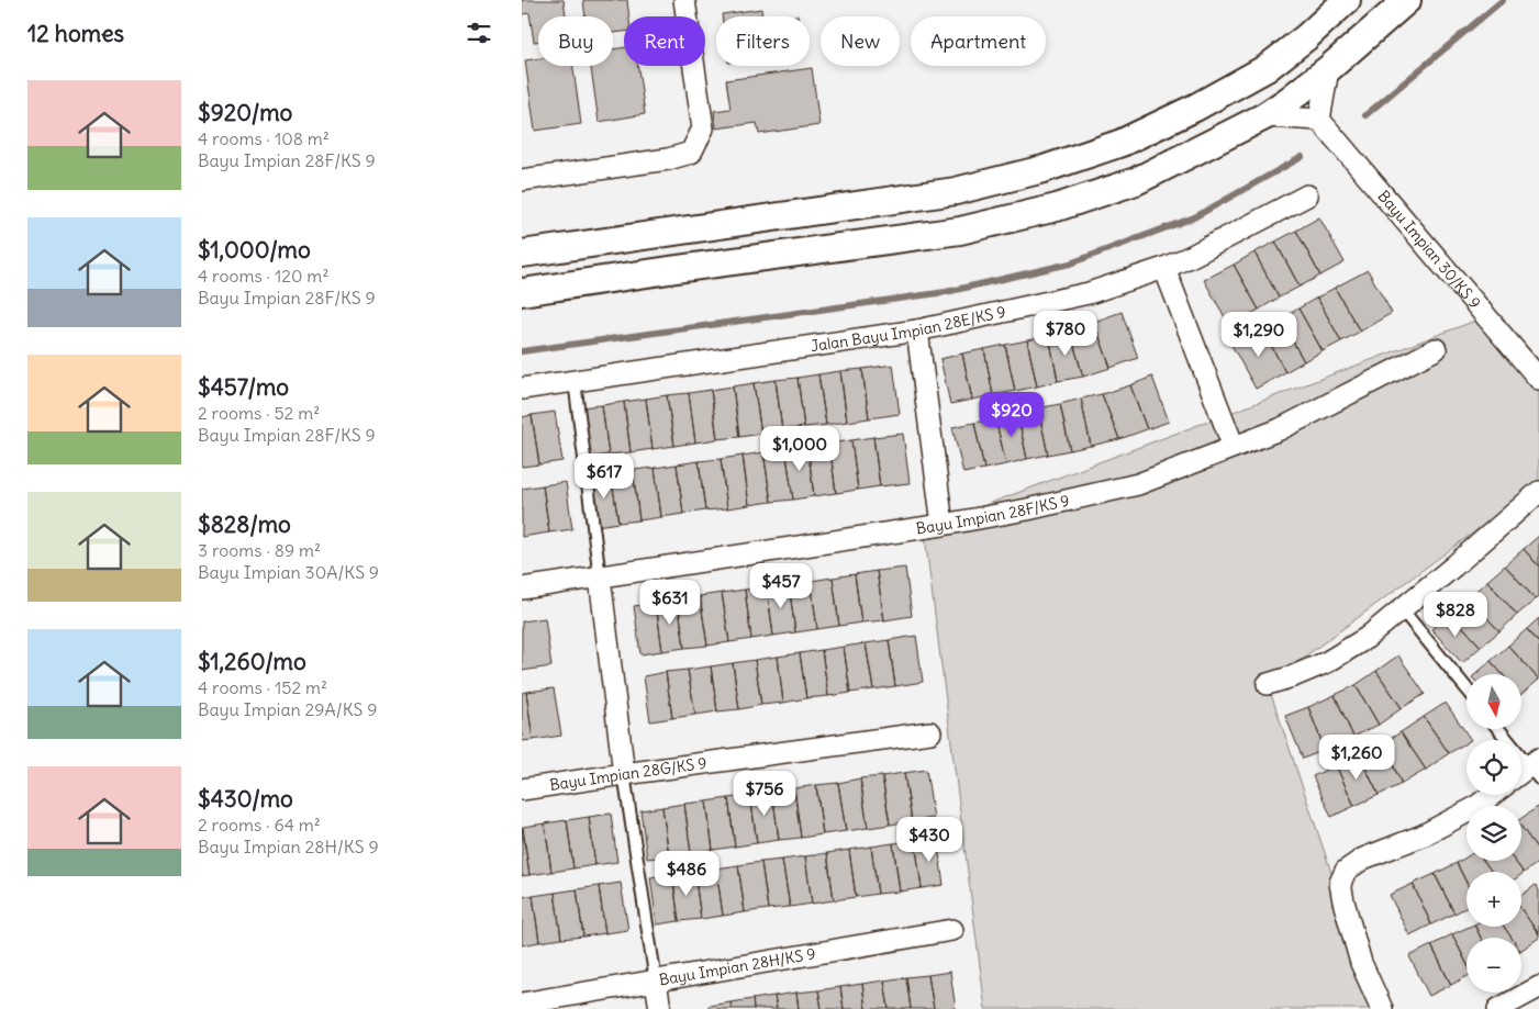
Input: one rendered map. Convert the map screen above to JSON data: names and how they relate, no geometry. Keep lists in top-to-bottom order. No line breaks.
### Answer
{"streets":{"street":["Bayu Impian 30/KS 9","Jalan Bayu Impian 28E/KS 9","Bayu Impian 28F/KS 9","Bayu Impian 28G/KS 9","Bayu Impian 28H/KS 9"]},"north":"bottom","page":{"heading":"12 homes","chip":["Buy","Rent","Filters","New","Apartment"],"list":[{"name":"$920/mo","note":"4 rooms · 108 m² · Bayu Impian 28F/KS 9"},{"name":"$1,000/mo","note":"4 rooms · 120 m² · Bayu Impian 28F/KS 9"},{"name":"$457/mo","note":"2 rooms · 52 m² · Bayu Impian 28F/KS 9"},{"name":"$828/mo","note":"3 rooms · 89 m² · Bayu Impian 30A/KS 9"},{"name":"$1,260/mo","note":"4 rooms · 152 m² · Bayu Impian 29A/KS 9"},{"name":"$430/mo","note":"2 rooms · 64 m² · Bayu Impian 28H/KS 9"}],"price":["$780","$1,290","$920","$1,000","$617","$457","$631","$828","$1,260","$756","$430","$486"],"map_buttons":["+","−"]}}
